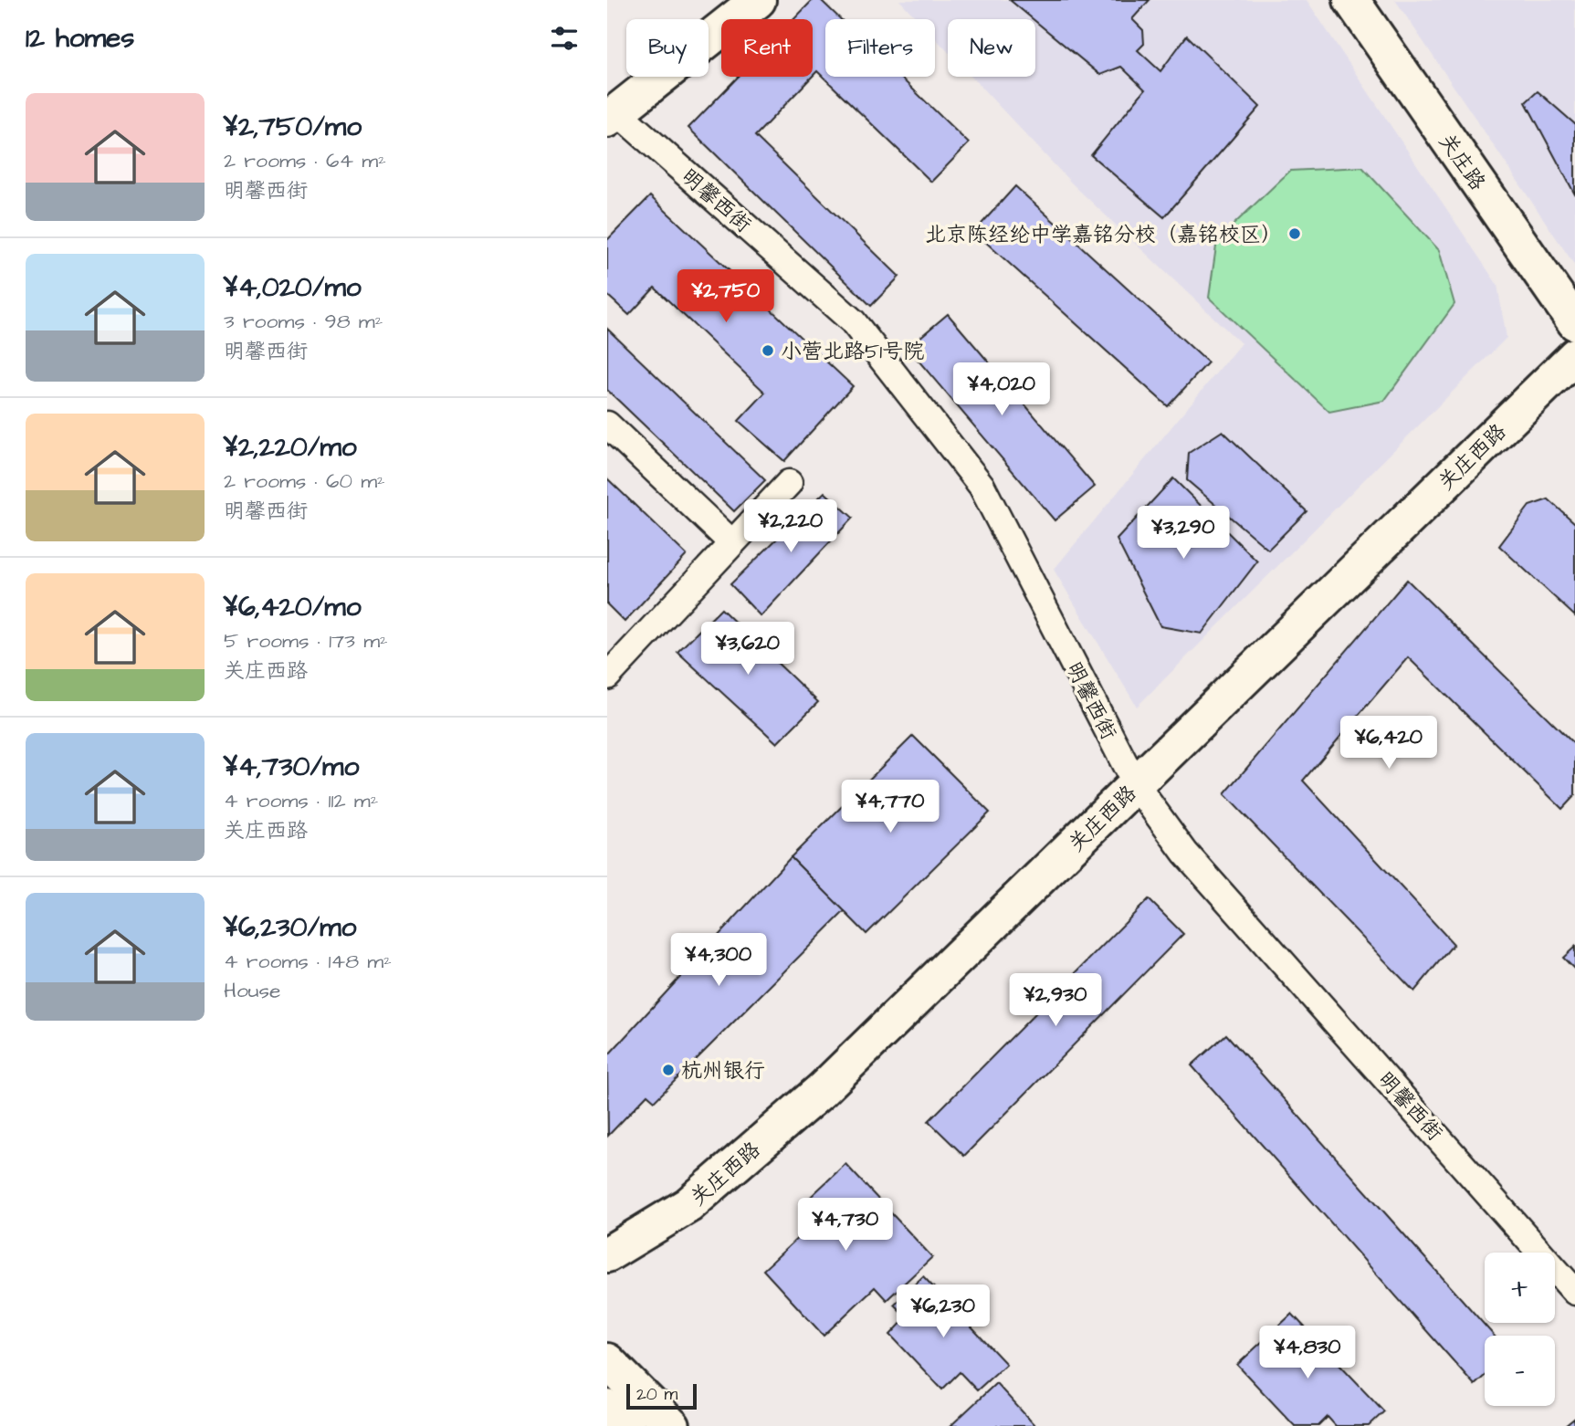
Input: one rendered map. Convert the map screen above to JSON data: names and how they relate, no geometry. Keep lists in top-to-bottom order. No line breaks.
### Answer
{"streets":{"street":["关庄路","明馨西街","关庄西路"]},"crossings":[["明馨西街","关庄西路"]],"places":["北京陈经纶中学嘉铭分校（嘉铭校区）","小营北路51号院","杭州银行"],"scale_bar":"20 m","page":{"heading":"12 homes","chip":["Buy","Rent","Filters","New"],"list":[{"name":"¥2,750/mo","note":"2 rooms · 64 m² · 明馨西街"},{"name":"¥4,020/mo","note":"3 rooms · 98 m² · 明馨西街"},{"name":"¥2,220/mo","note":"2 rooms · 60 m² · 明馨西街"},{"name":"¥6,420/mo","note":"5 rooms · 173 m² · 关庄西路"},{"name":"¥4,730/mo","note":"4 rooms · 112 m² · 关庄西路"},{"name":"¥6,230/mo","note":"4 rooms · 148 m² · House"}],"price":["¥2,750","¥4,020","¥2,220","¥3,290","¥3,620","¥6,420","¥4,770","¥4,300","¥2,930","¥4,730","¥6,230","¥4,830"],"map_buttons":["+","−"],"scale":"20 m"}}
